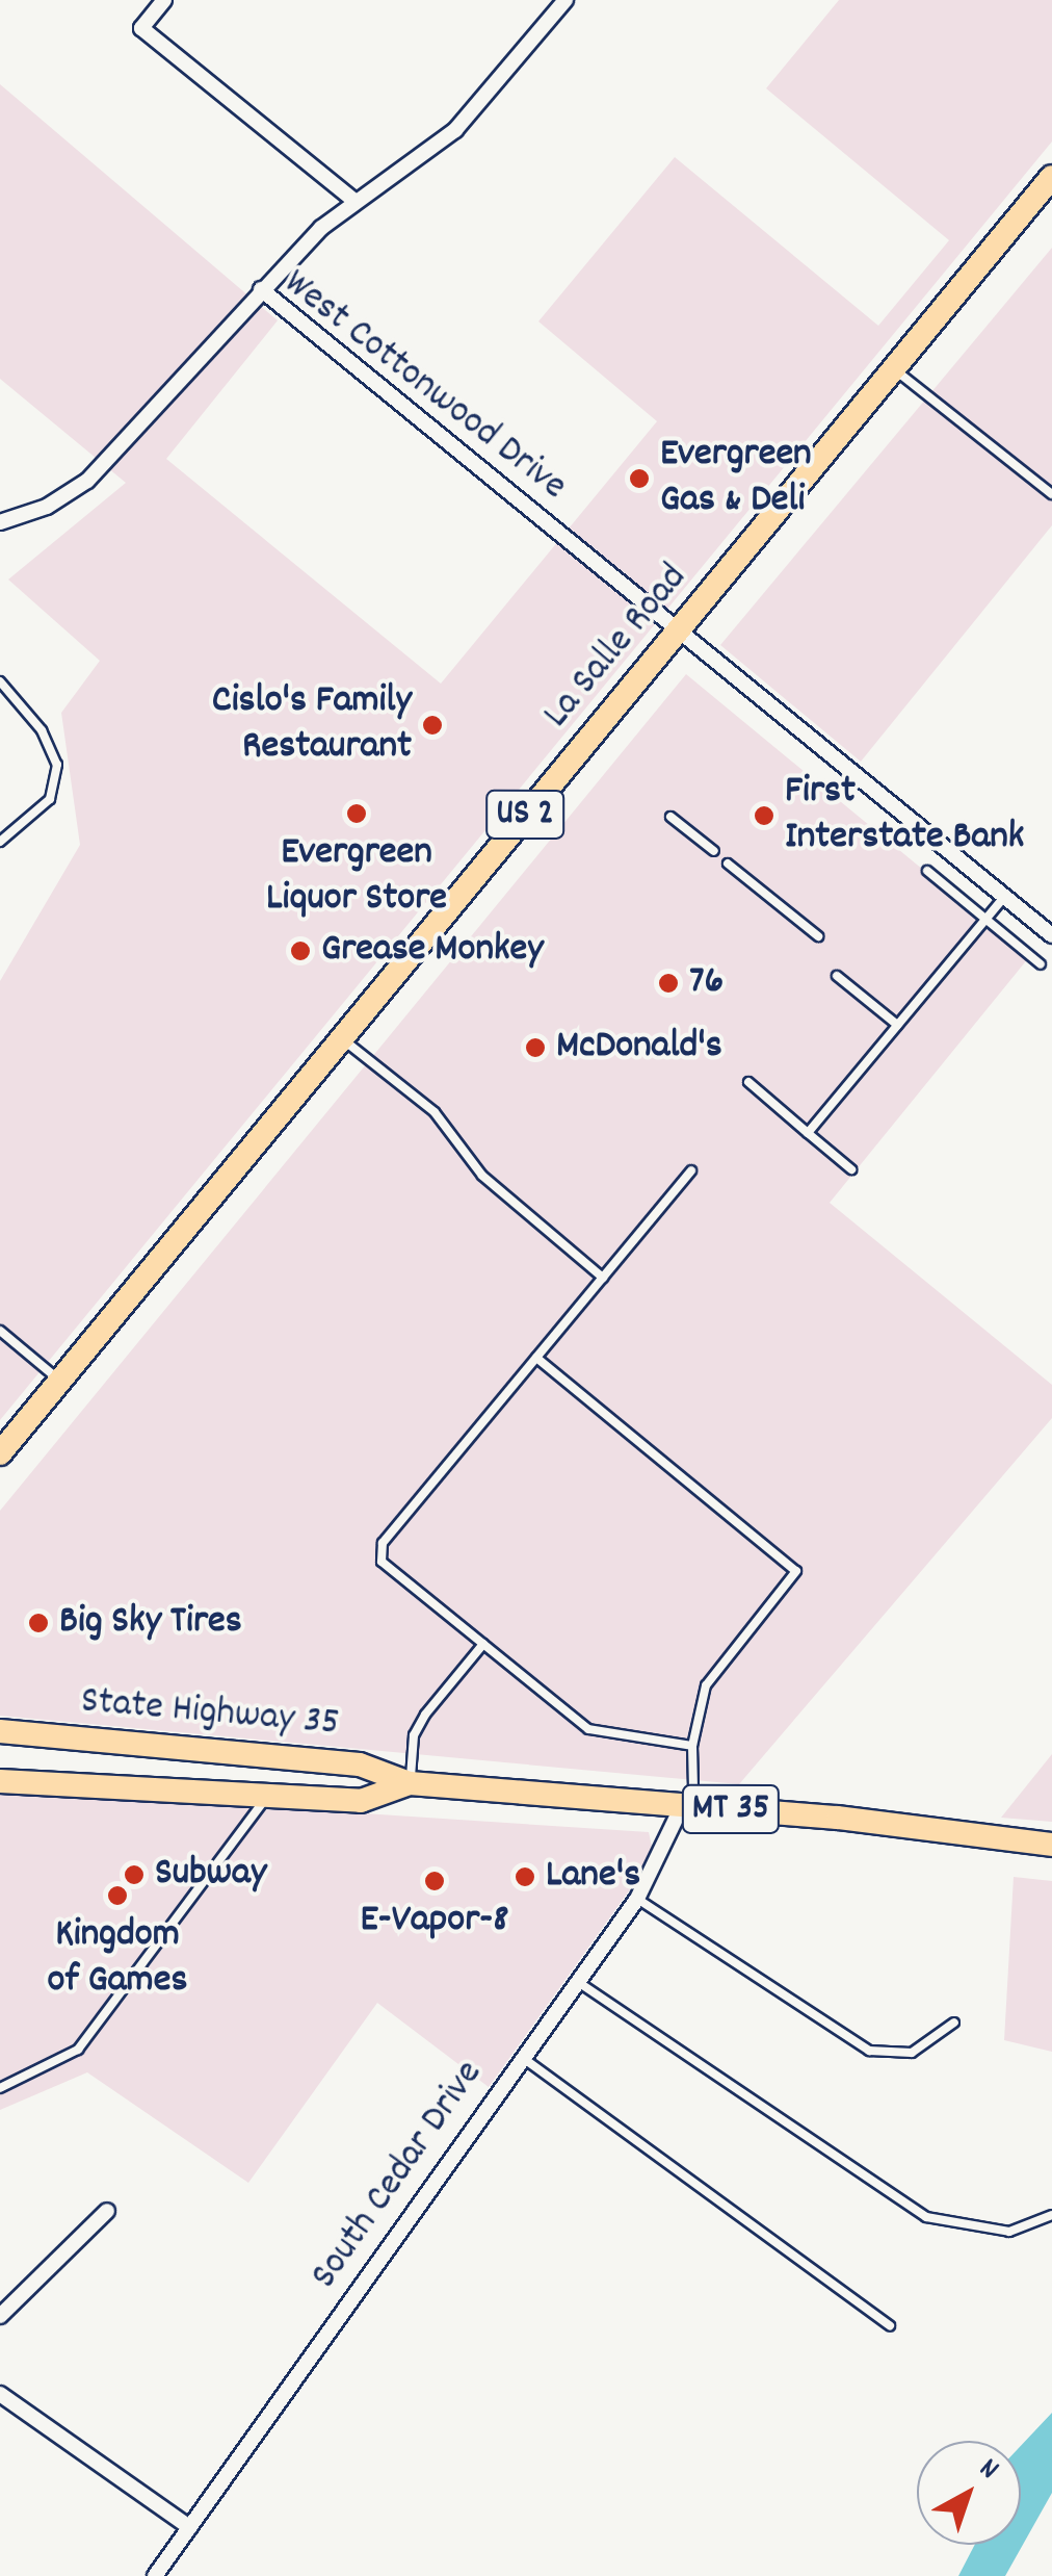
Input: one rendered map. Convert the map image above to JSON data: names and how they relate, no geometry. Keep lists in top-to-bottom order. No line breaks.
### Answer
{"streets":{"main road":["La Salle Road","US 2","State Highway 35","MT 35"],"street":["West Cottonwood Drive","South Cedar Drive"]},"crossings":[["West Cottonwood Drive","La Salle Road"],["State Highway 35","South Cedar Drive"]],"places":["Evergreen Gas & Deli","Cislo's Family Restaurant","Evergreen Liquor Store","First Interstate Bank","Grease Monkey","76","McDonald's","Big Sky Tires","Subway","Lane's","E-Vapor-8","Kingdom of Games"],"north":"top right"}
